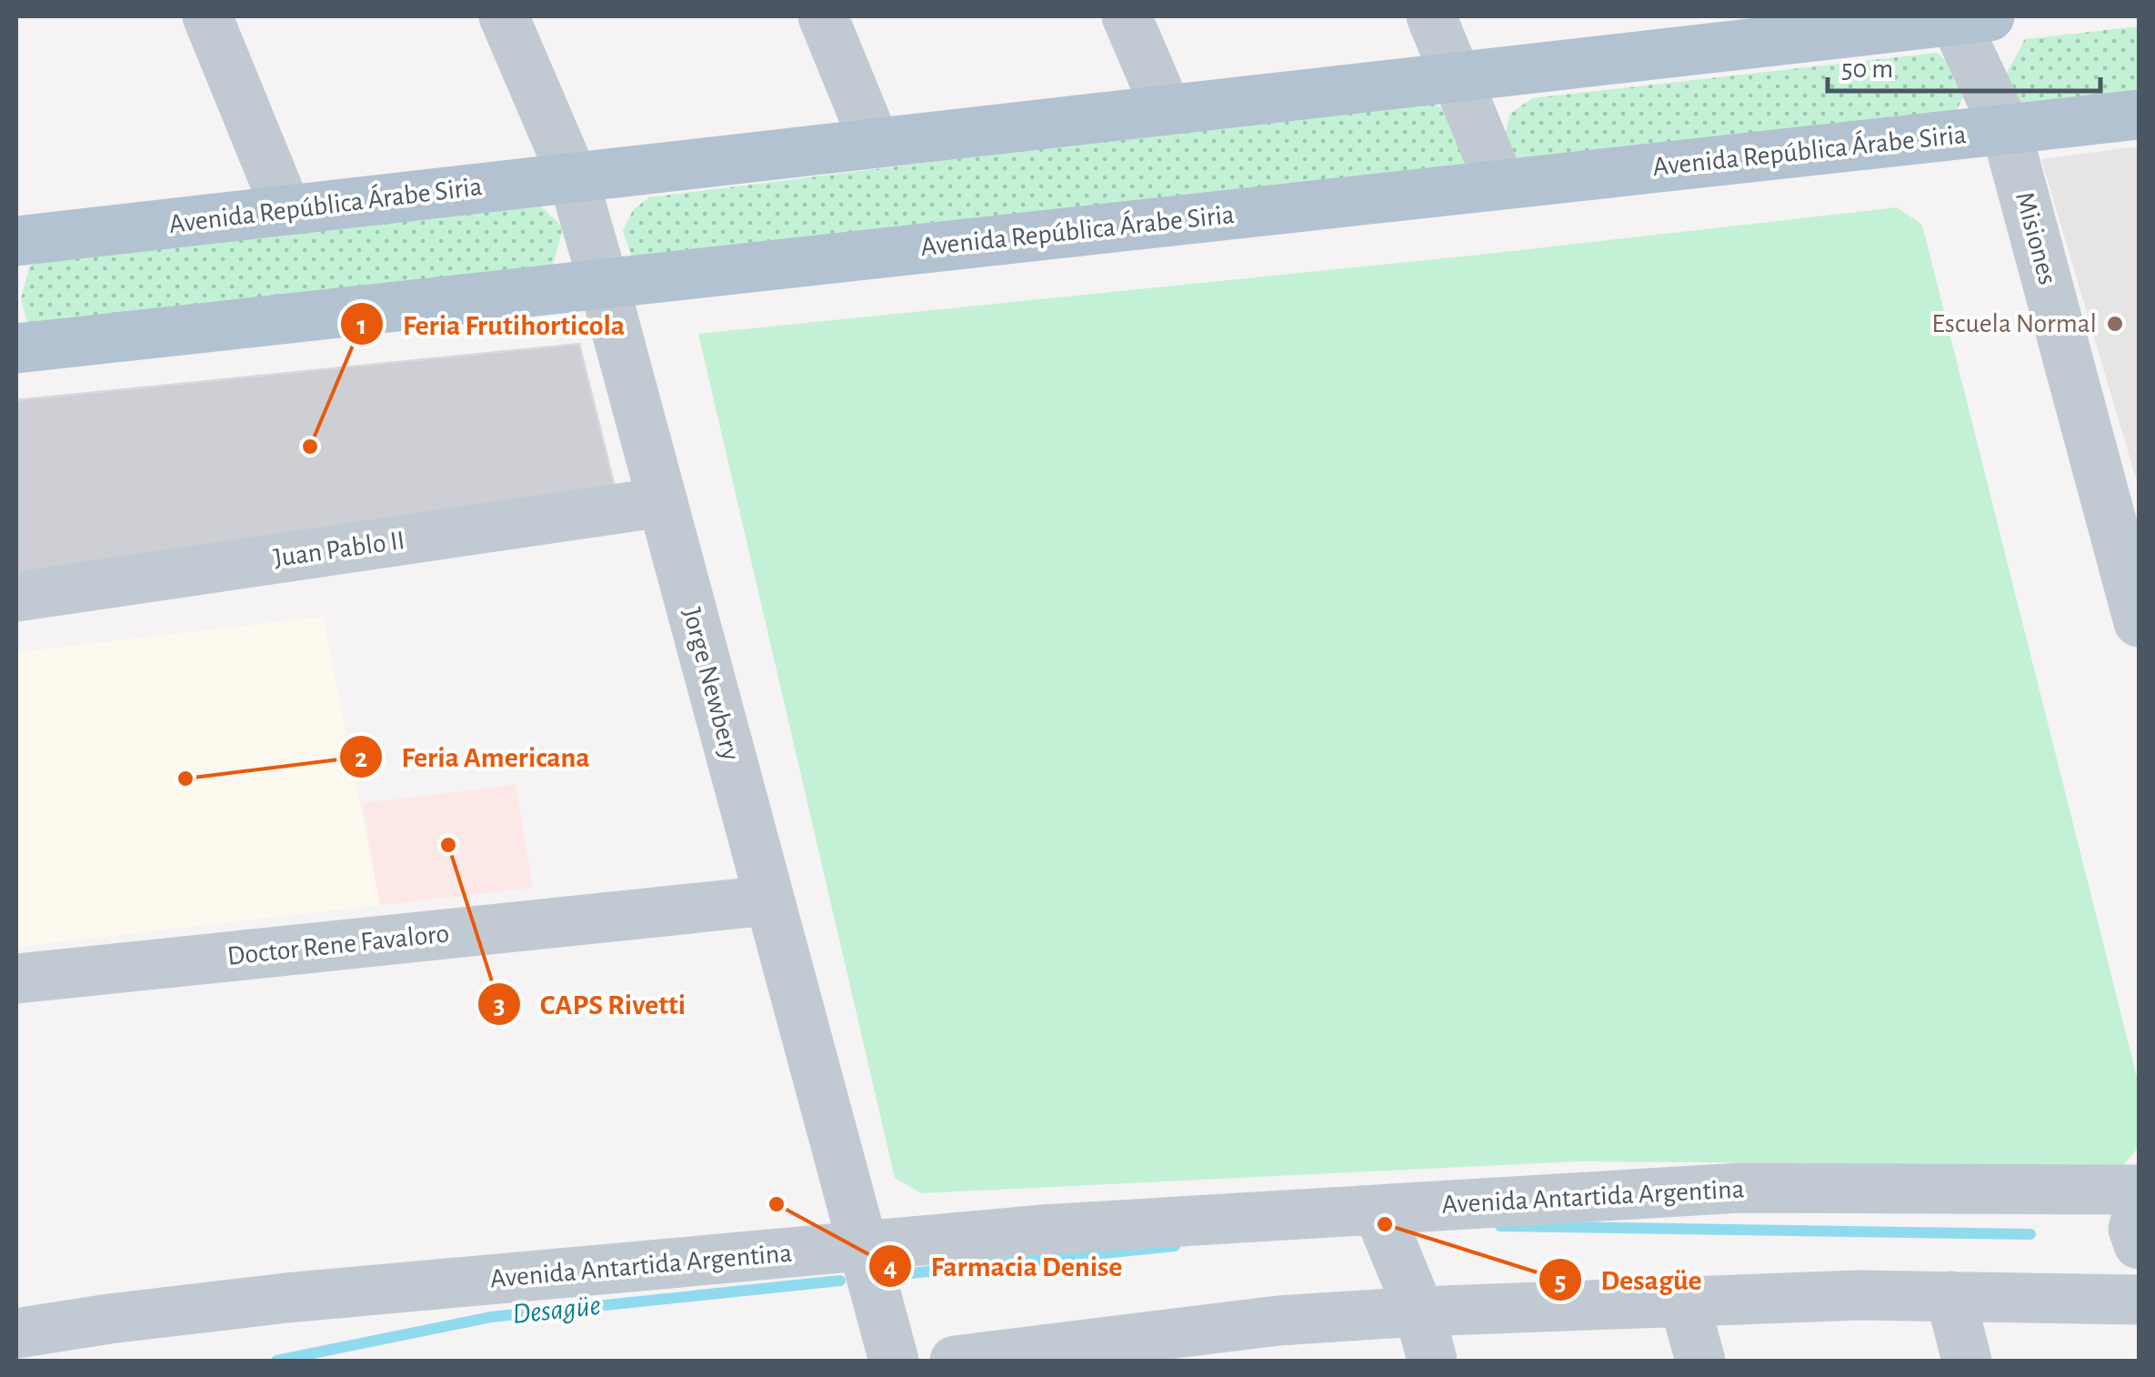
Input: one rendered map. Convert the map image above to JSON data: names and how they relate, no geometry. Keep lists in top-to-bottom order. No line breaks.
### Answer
{"streets":{"main road":["Avenida República Árabe Siria"],"street":["Misiones","Juan Pablo II","Jorge Newbery","Doctor Rene Favaloro","Avenida Antartida Argentina"]},"crossings":[["Avenida República Árabe Siria","Misiones"],["Avenida República Árabe Siria","Jorge Newbery"],["Juan Pablo II","Jorge Newbery"],["Jorge Newbery","Doctor Rene Favaloro"],["Jorge Newbery","Avenida Antartida Argentina"]],"water":["Desagüe"],"places":["Escuela Normal","Feria Frutihorticola","Feria Americana","CAPS Rivetti","Farmacia Denise","Desagüe"],"scale_bar":"50 m"}
